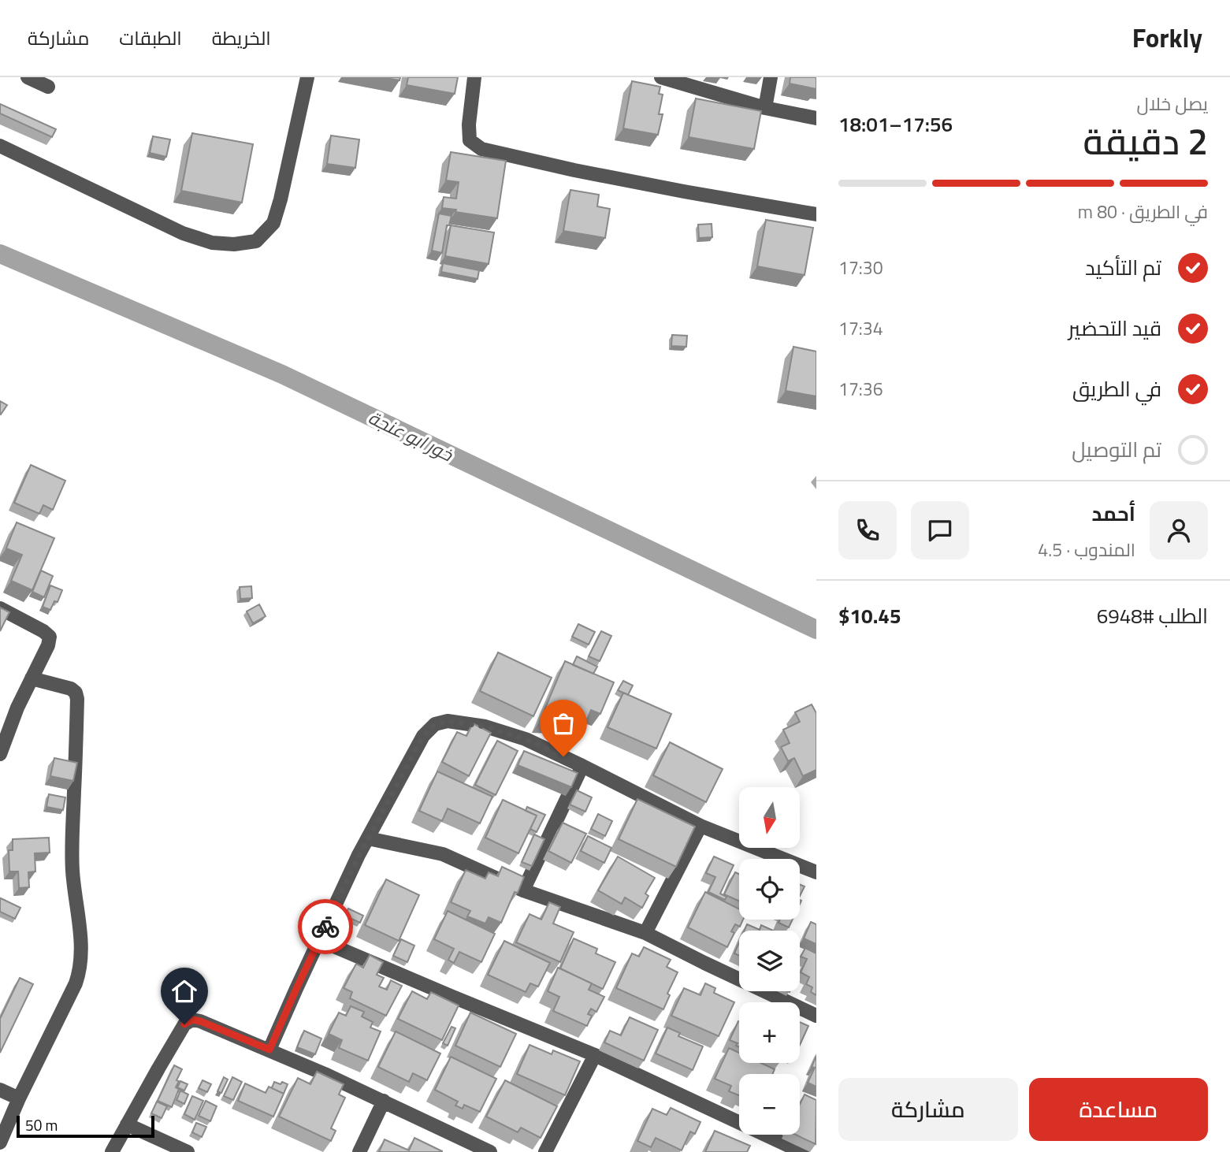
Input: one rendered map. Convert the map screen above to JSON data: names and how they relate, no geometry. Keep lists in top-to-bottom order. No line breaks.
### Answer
{"water":["خور ابو عنجة"],"scale_bar":"50 m","north":"bottom","page":{"header":"Forkly","nav":["الخريطة","الطبقات","مشاركة"],"heading":["2 دقيقة","يصل خلال","17:56–18:01"],"panel":["أحمد","المندوب · 4.5","الطلب #6948","$10.45"],"bar":"في الطريق · 80 m","list":[["تم التأكيد","17:30"],["قيد التحضير","17:34"],["في الطريق","17:36"],"تم التوصيل"],"map_buttons":["+","−"],"buttons":["مساعدة","مشاركة"],"scale":"50 m"}}
